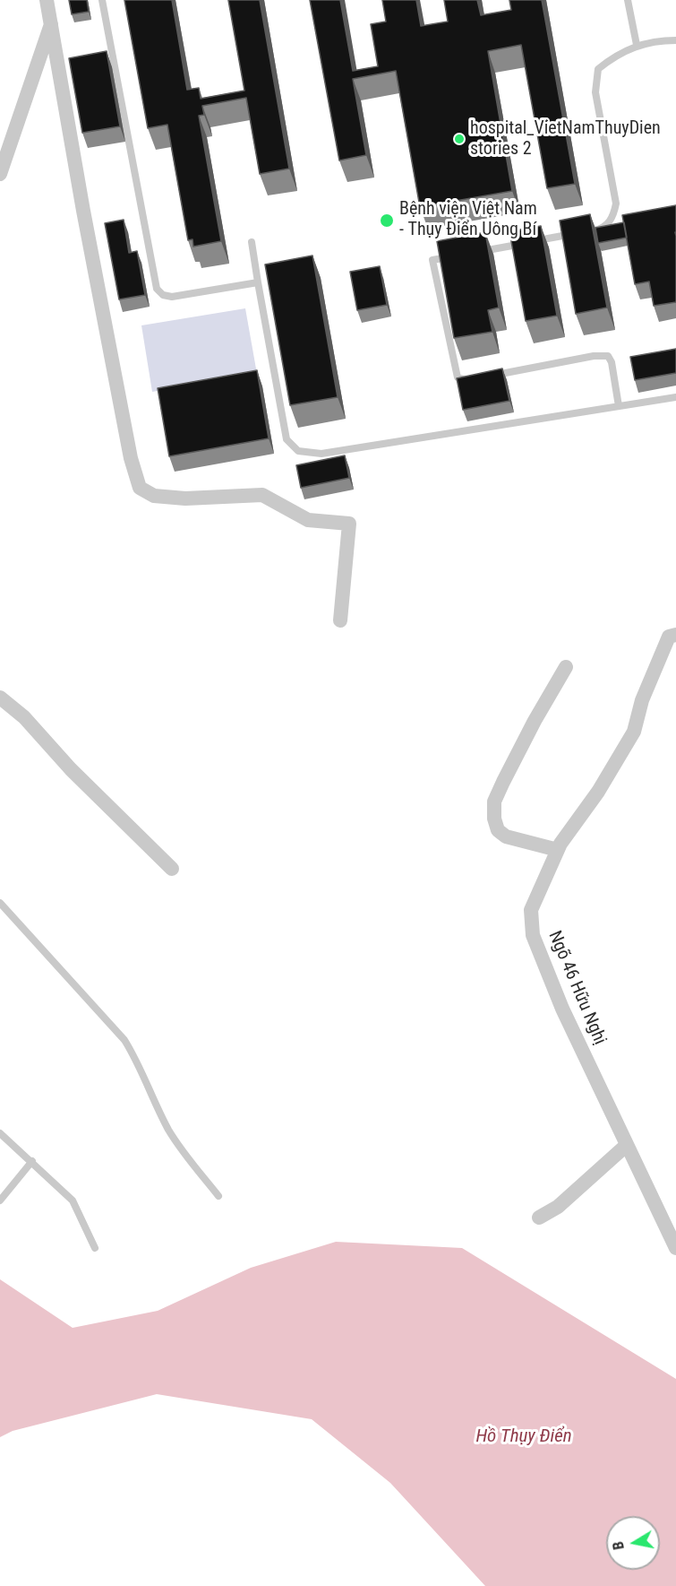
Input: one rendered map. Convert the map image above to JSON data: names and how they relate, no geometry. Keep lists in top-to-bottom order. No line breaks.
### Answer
{"streets":{"street":["Ngõ 46 Hữu Nghị"]},"water":["Hồ Thụy Điển"],"places":["hospital_VietNamThuyDien stories 2","Bệnh viện Việt Nam - Thụy Điển Uông Bí"],"north":"left"}
